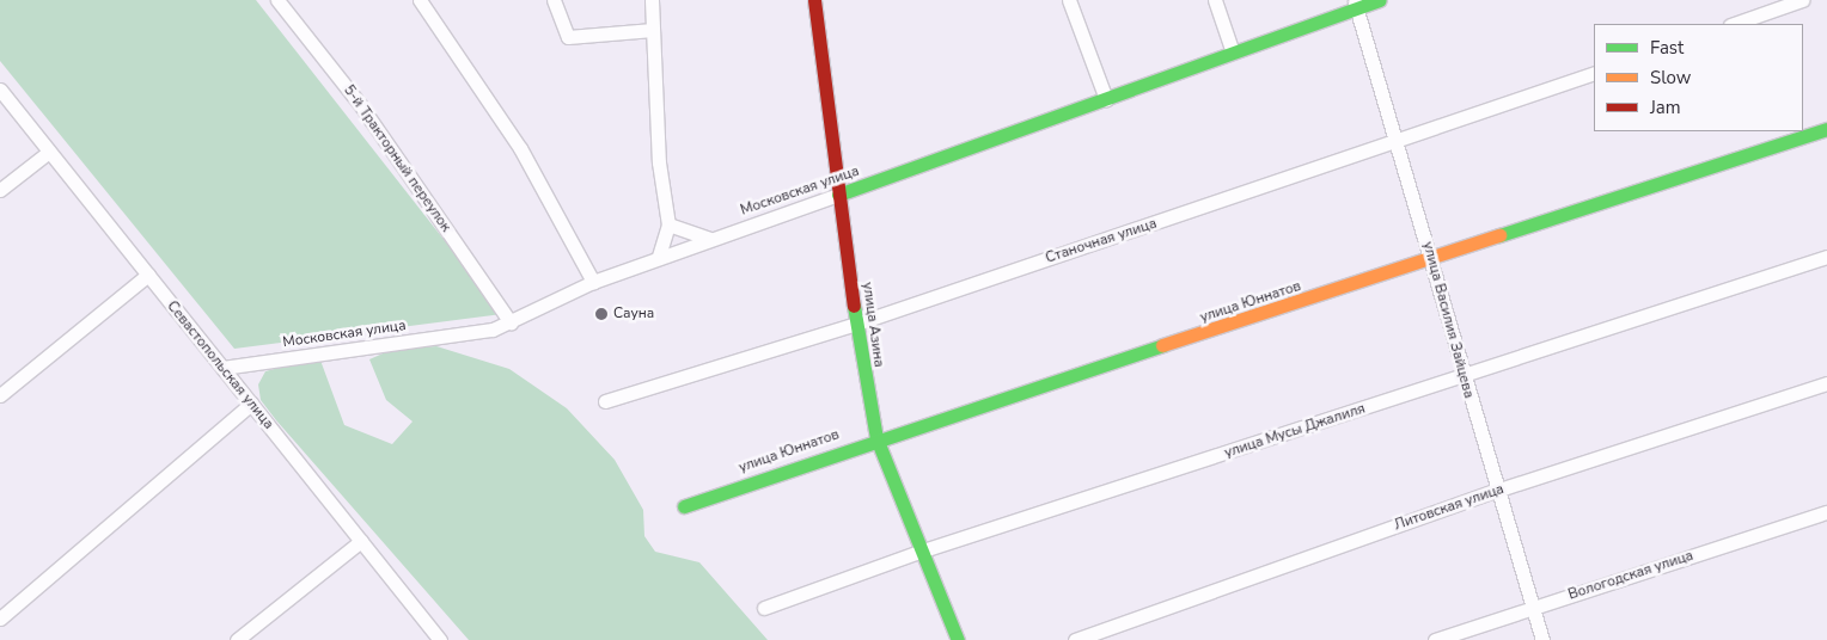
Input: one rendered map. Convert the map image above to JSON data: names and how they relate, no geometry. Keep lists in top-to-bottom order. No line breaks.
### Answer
{"streets":{"street":["5-й Тракторный переулок","Московская улица","Станочная улица","улица Юннатов","улица Василия Зайцева","улица Азина","Севастопольская улица","улица Мусы Джалиля","Литовская улица","Вологодская улица"]},"crossings":[["5-й Тракторный переулок","Московская улица"],["Московская улица","улица Василия Зайцева"],["Московская улица","улица Азина"],["Московская улица","Севастопольская улица"],["Станочная улица","улица Василия Зайцева"],["Станочная улица","улица Азина"],["улица Юннатов","улица Василия Зайцева"],["улица Юннатов","улица Азина"],["улица Василия Зайцева","улица Мусы Джалиля"],["улица Василия Зайцева","Литовская улица"],["улица Василия Зайцева","Вологодская улица"],["улица Азина","улица Мусы Джалиля"]],"places":["Сауна"],"legend":["Fast","Slow","Jam"]}
